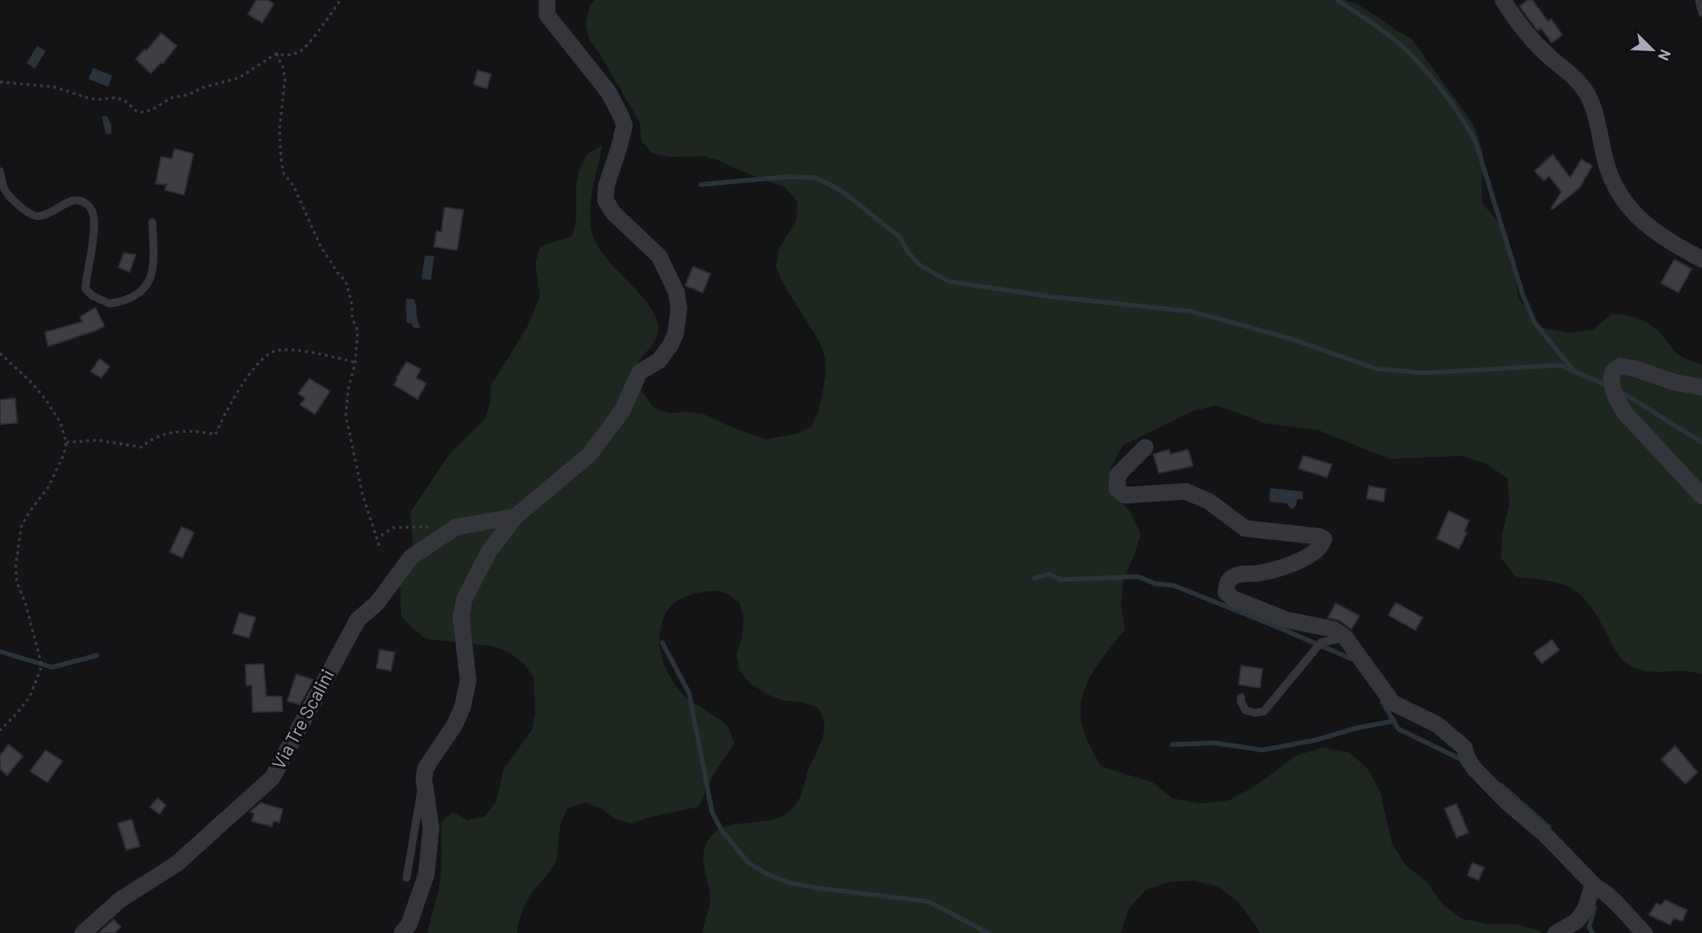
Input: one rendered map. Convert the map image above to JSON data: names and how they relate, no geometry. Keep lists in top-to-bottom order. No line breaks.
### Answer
{"streets":{"street":["Via Tre Scalini"]},"north":"bottom right"}
